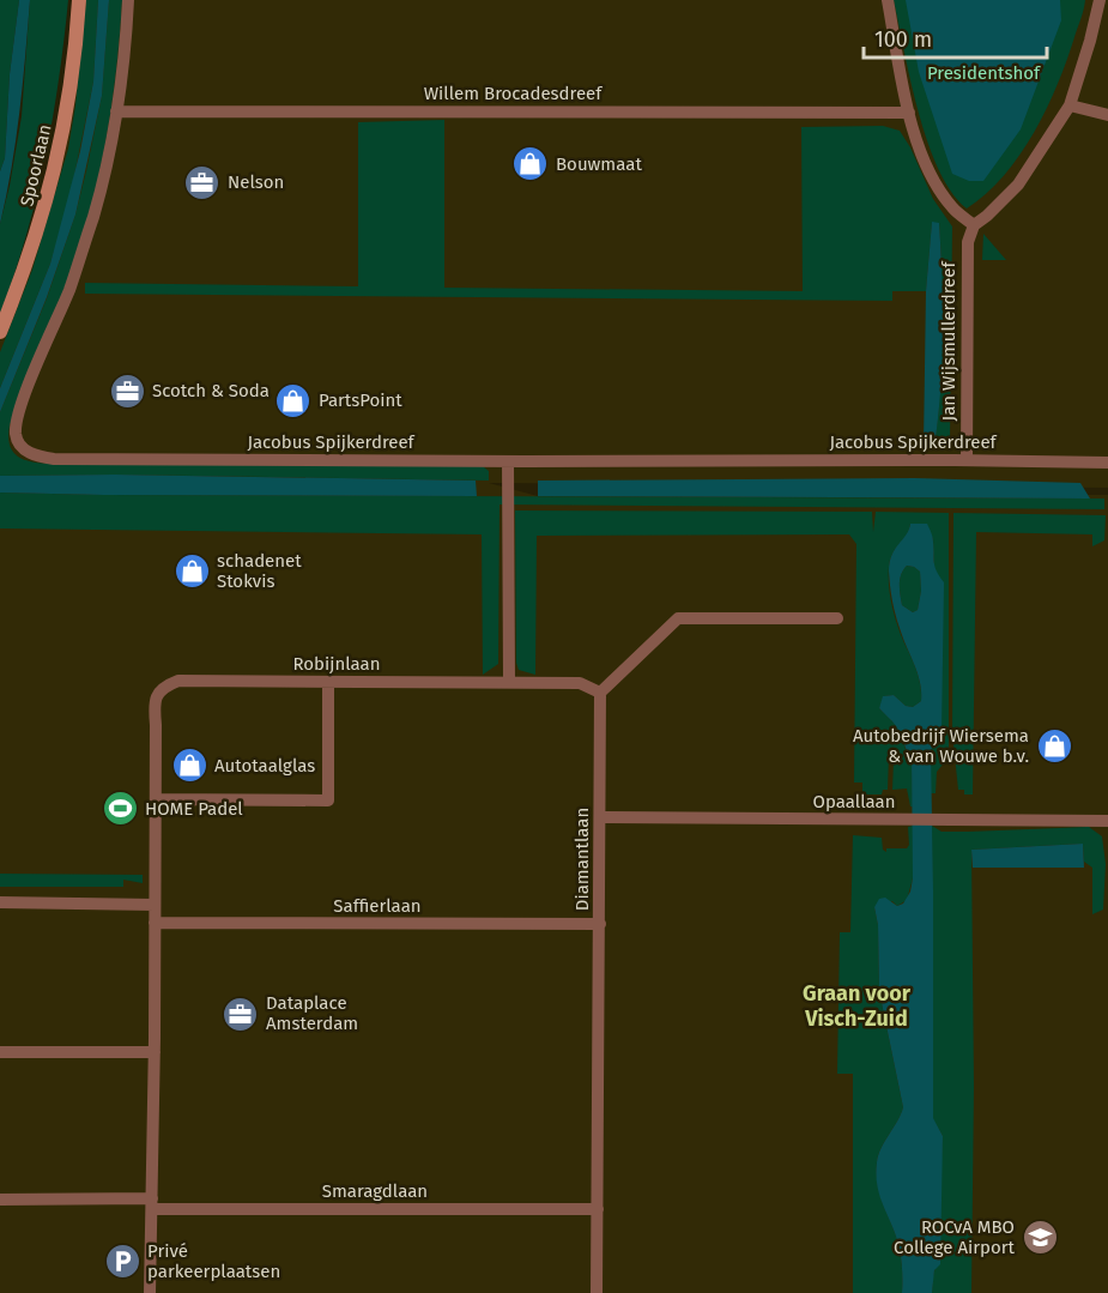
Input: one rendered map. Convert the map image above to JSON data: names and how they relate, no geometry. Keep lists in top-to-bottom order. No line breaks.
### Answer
{"streets":{"main road":["Spoorlaan"],"street":["Willem Brocadesdreef","Jan Wijsmullerdreef","Jacobus Spijkerdreef","Robijnlaan","Opaallaan","Diamantlaan","Saffierlaan","Smaragdlaan"]},"crossings":[["Willem Brocadesdreef","Jacobus Spijkerdreef"],["Jan Wijsmullerdreef","Jacobus Spijkerdreef"],["Robijnlaan","Diamantlaan"],["Opaallaan","Diamantlaan"],["Diamantlaan","Saffierlaan"],["Diamantlaan","Smaragdlaan"]],"districts":["Graan voor Visch-Zuid"],"parks":["Presidentshof"],"places":{"shop":["Bouwmaat","PartsPoint","schadenet Stokvis","Autobedrijf Wiersema & van Wouwe b.v.","Autotaalglas"],"office":["Nelson","Scotch & Soda","Dataplace Amsterdam"],"sports":["HOME Padel"],"school or university":["ROCvA MBO College Airport"],"parking":["Privé parkeerplaatsen"]},"scale_bar":"100 m"}
